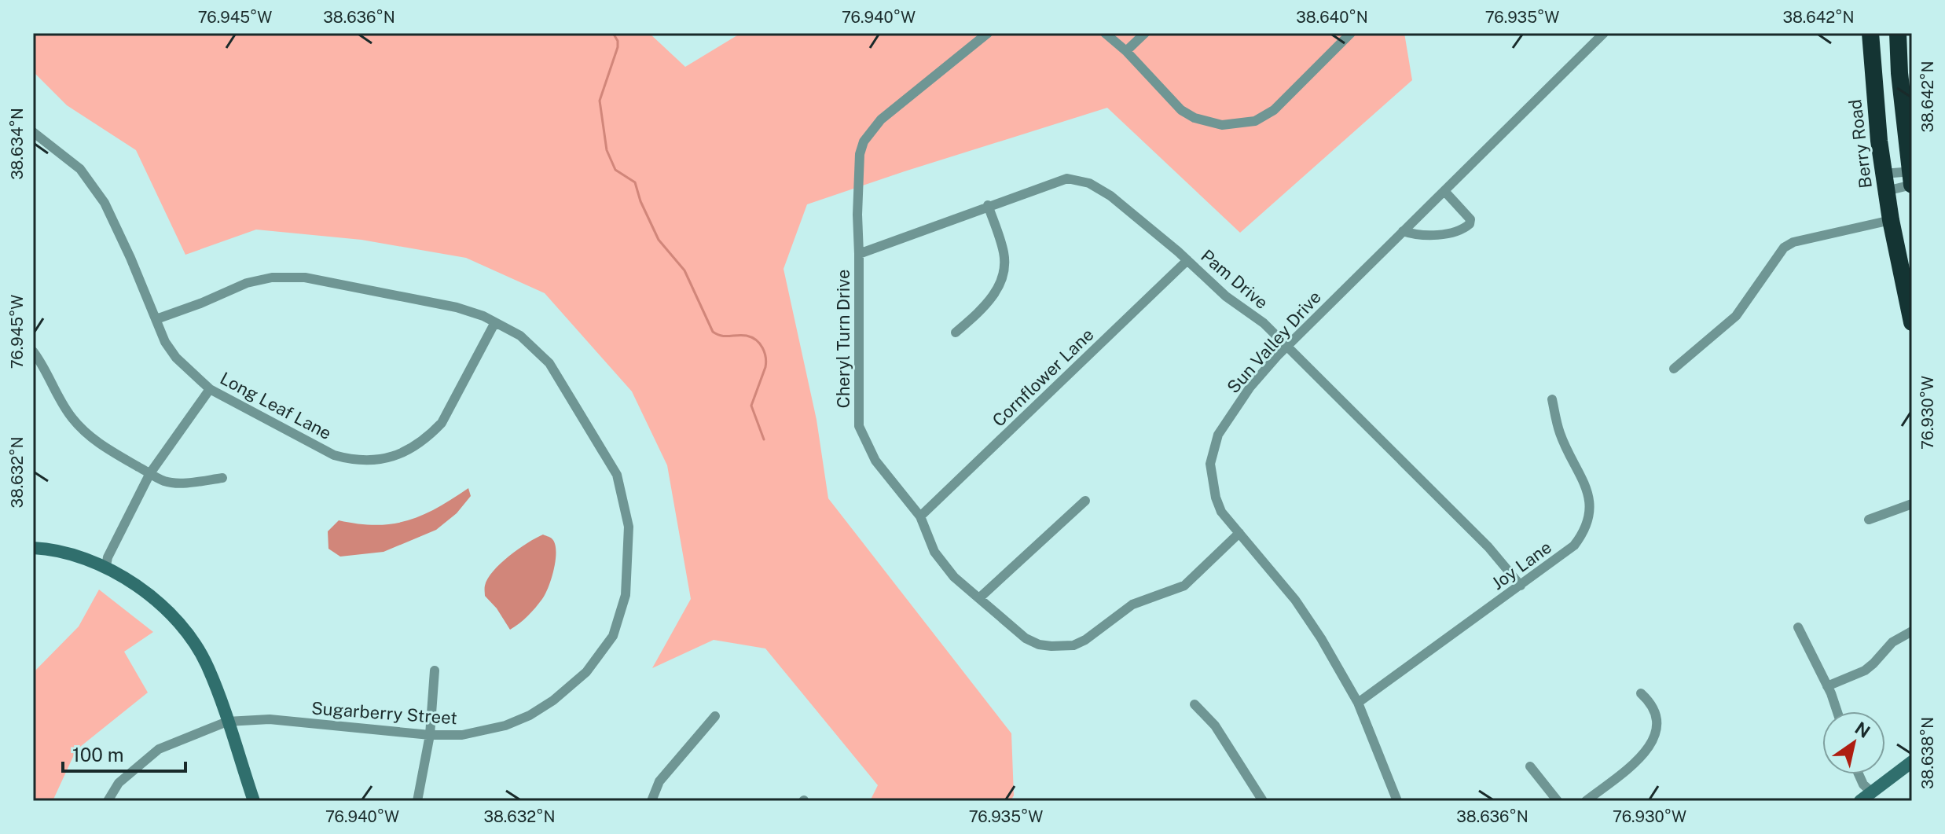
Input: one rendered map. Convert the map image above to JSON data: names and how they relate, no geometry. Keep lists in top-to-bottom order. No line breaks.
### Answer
{"streets":{"highway":["Berry Road"],"street":["Pam Drive","Cheryl Turn Drive","Sun Valley Drive","Cornflower Lane","Long Leaf Lane","Joy Lane","Sugarberry Street"]},"crossings":[["Pam Drive","Cheryl Turn Drive"],["Pam Drive","Sun Valley Drive"],["Pam Drive","Cornflower Lane"],["Pam Drive","Joy Lane"],["Cheryl Turn Drive","Sun Valley Drive"],["Cheryl Turn Drive","Cornflower Lane"],["Sun Valley Drive","Joy Lane"],["Long Leaf Lane","Sugarberry Street"]],"scale_bar":"100 m","north":"top right","coordinates":["76.945°W","38.636°N","76.940°W","38.640°N","76.935°W","38.642°N","38.634°N","76.930°W","38.632°N","38.638°N"]}
